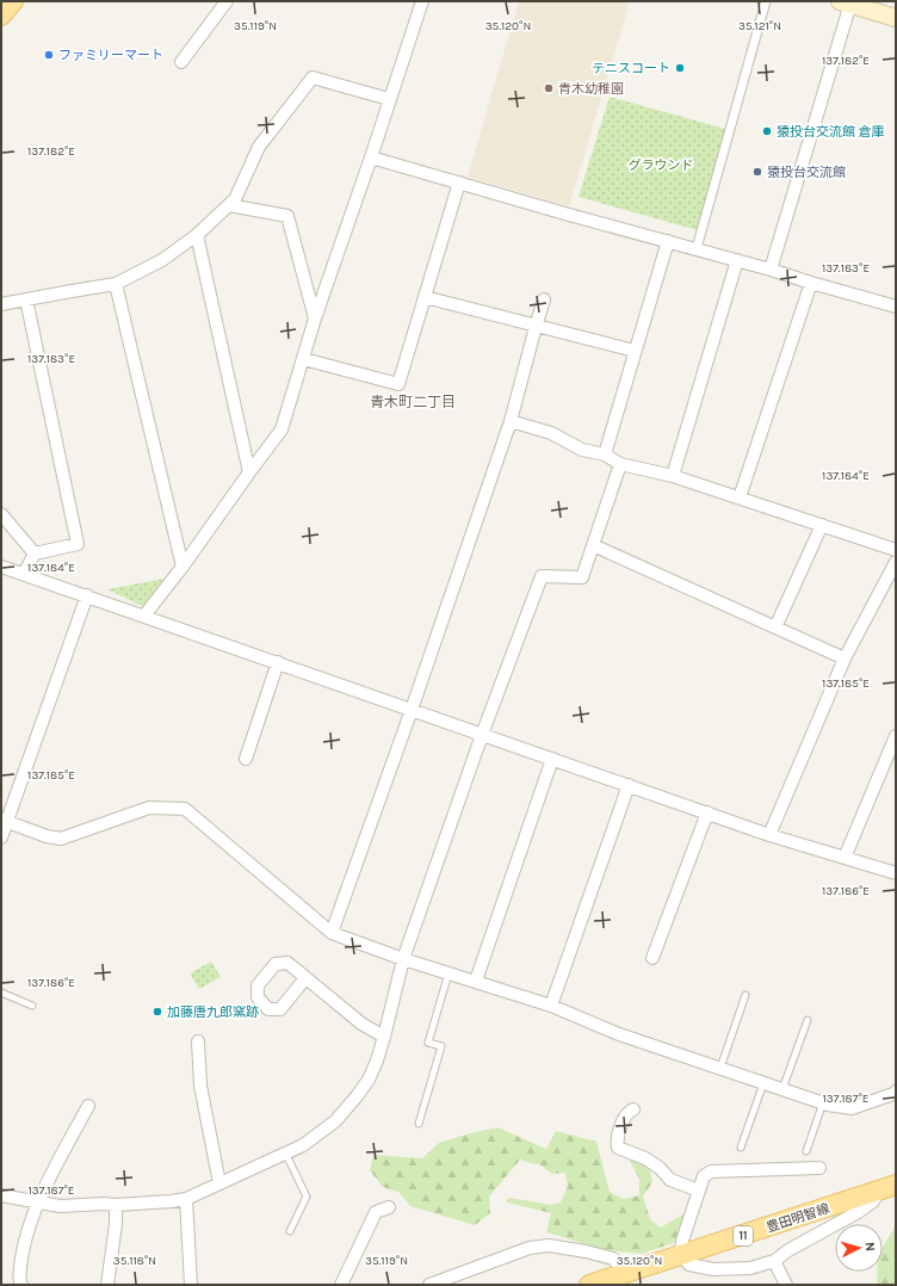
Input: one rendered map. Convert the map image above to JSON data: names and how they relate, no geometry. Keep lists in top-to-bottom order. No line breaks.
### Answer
{"streets":{"main road":["豊田明智線","11"]},"districts":["青木町二丁目"],"parks":["グラウンド"],"places":["ファミリーマート","テニスコート","青木幼稚園","猿投台交流館 倉庫","猿投台交流館","加藤唐九郎窯跡"],"north":"right","coordinates":["35.119°N","35.120°N","35.121°N","137.182°E","137.183°E","137.184°E","137.185°E","137.186°E","137.187°E","35.118°N"]}
